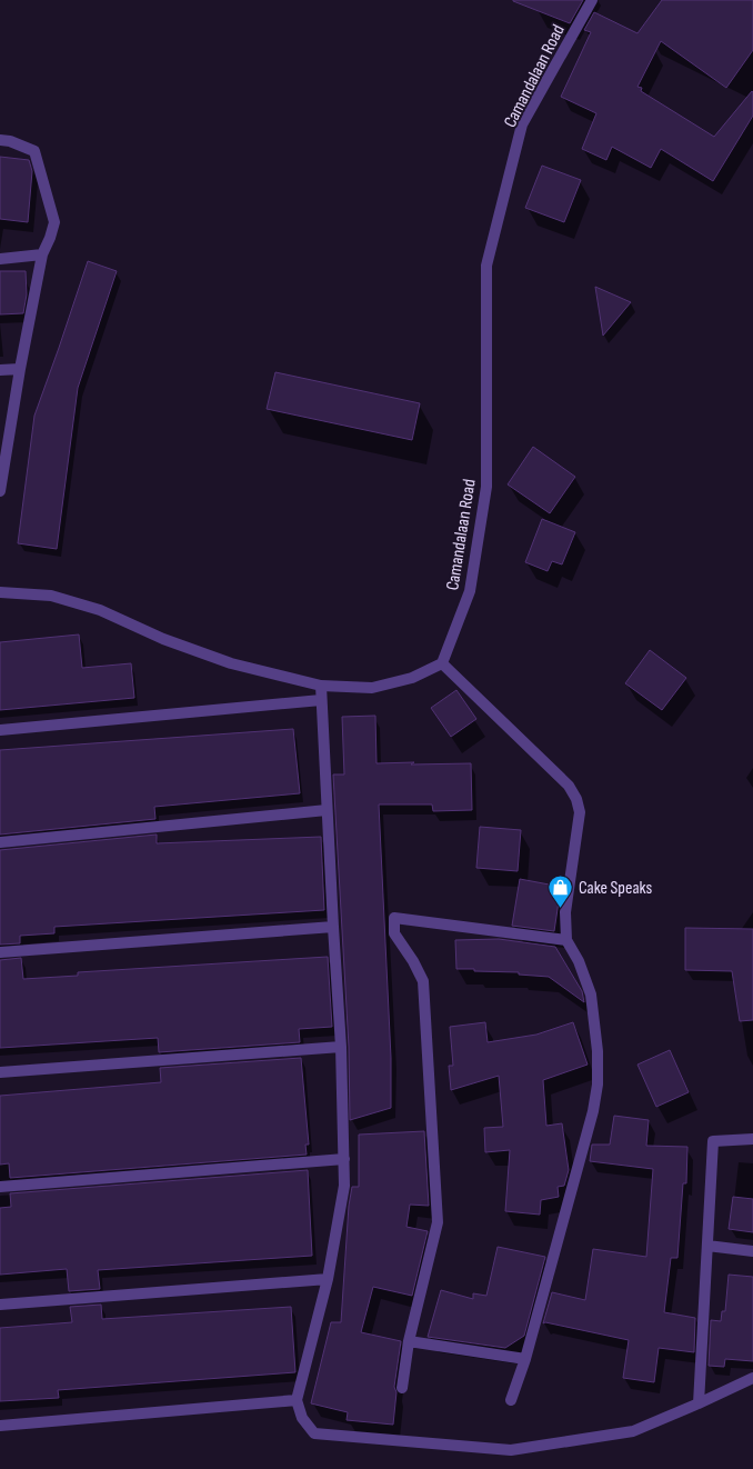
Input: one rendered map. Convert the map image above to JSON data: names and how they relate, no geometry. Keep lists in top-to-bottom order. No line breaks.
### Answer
{"streets":{"street":["Camandalaan Road"]},"places":{"shop":["Cake Speaks"]}}
